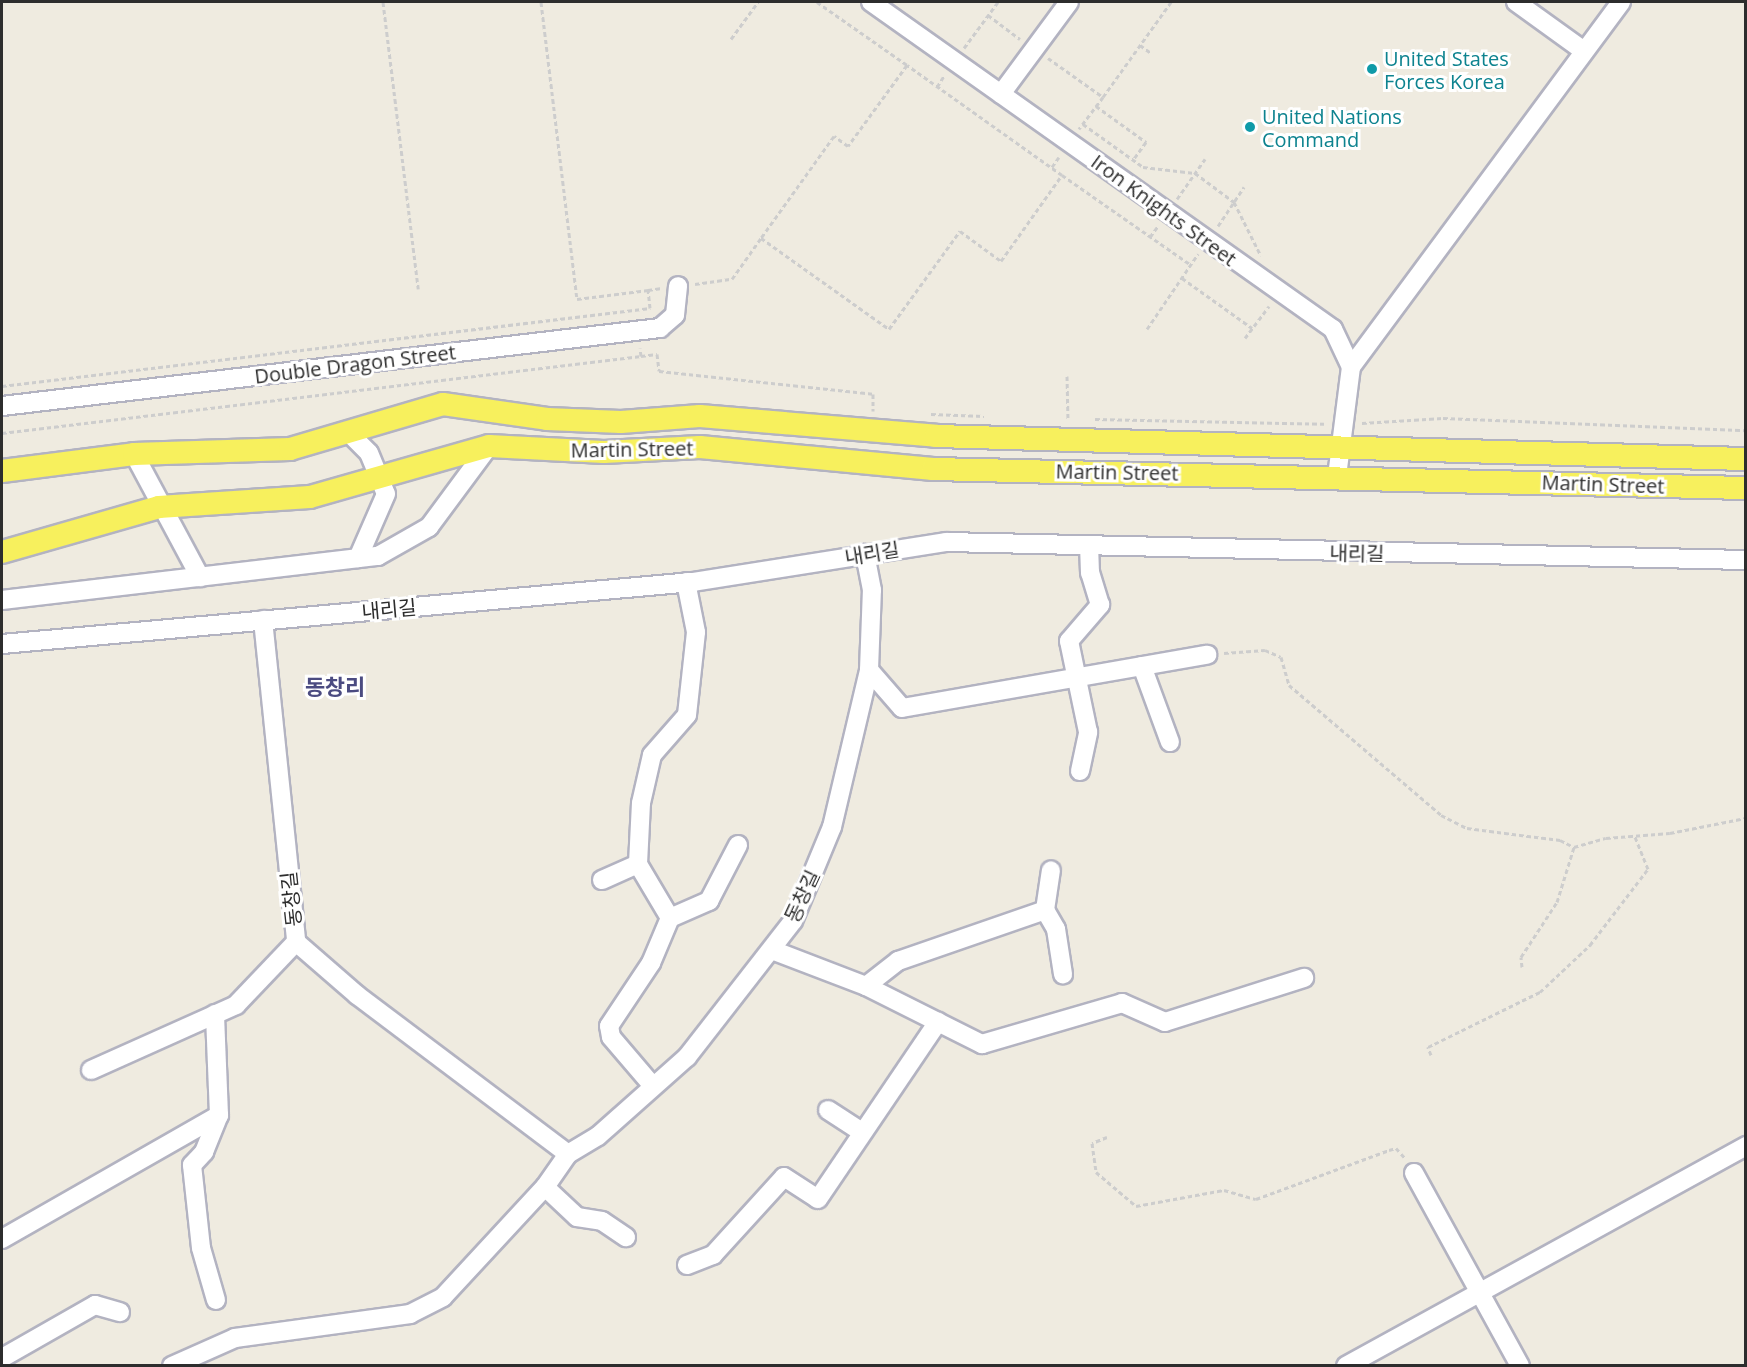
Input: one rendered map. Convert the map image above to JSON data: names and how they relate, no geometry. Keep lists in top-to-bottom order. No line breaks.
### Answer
{"streets":{"main road":["Martin Street"],"street":["Iron Knights Street","Double Dragon Street","내리길","동창길"]},"crossings":[["내리길","동창길"]],"districts":["동창리"],"places":["United States Forces Korea","United Nations Command"]}
